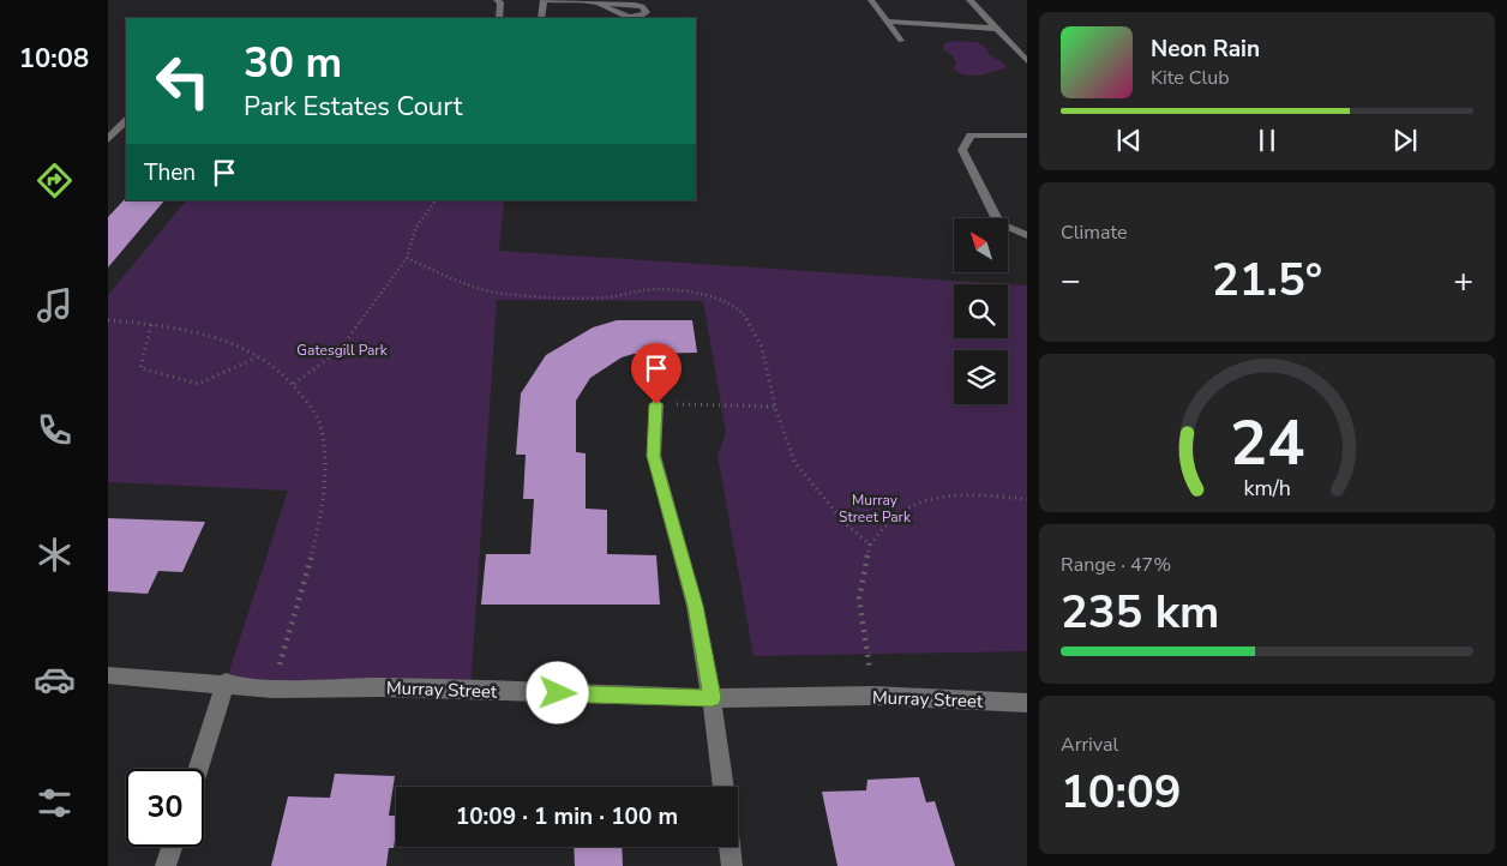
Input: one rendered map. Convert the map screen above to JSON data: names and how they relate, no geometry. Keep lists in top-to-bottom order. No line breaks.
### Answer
{"streets":{"street":["Murray Street"]},"parks":["Gatesgill Park","Murray Street Park"],"north":"top left","page":{"tabs":"10:08","turn":["30 m","Park Estates Court"],"song":["Neon Rain","Kite Club"],"then":"Then","tile":["Climate",["Range · 47%","235 km"],["Arrival","10:09"]],"heat":["−","21.5°","+"],"limit":"30","trip":"10:09 · 1 min · 100 m","gauge":["24","km/h"]}}
